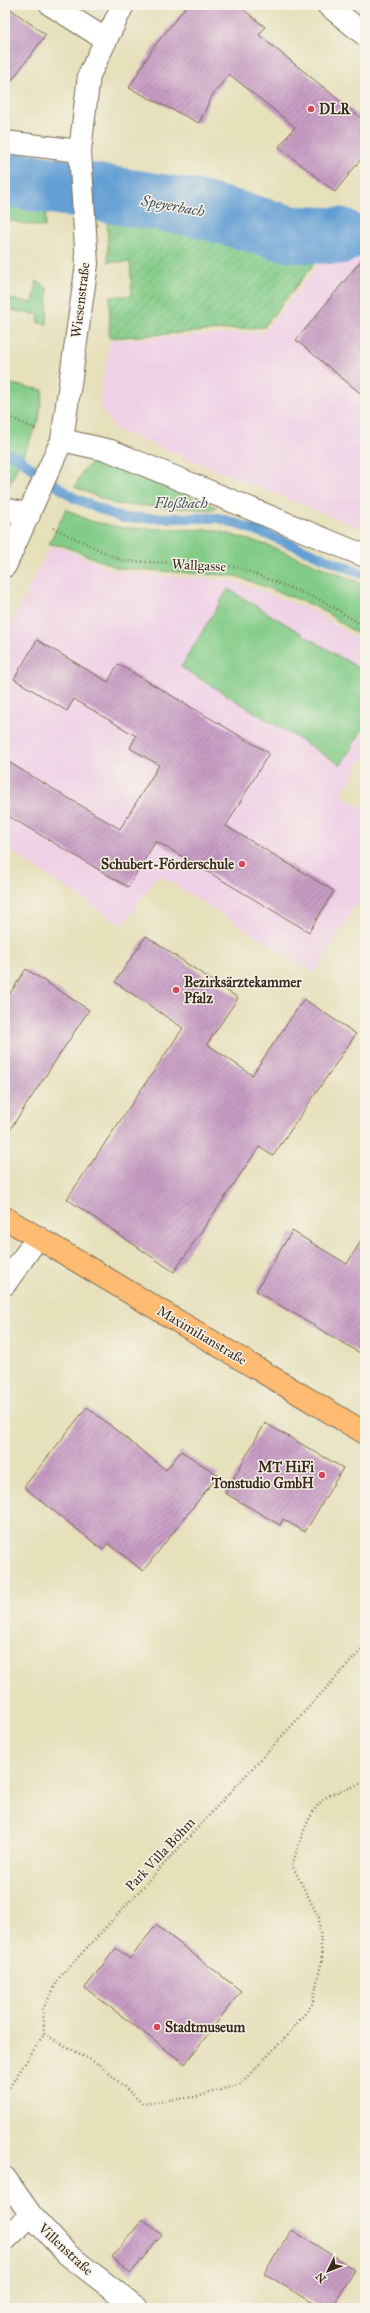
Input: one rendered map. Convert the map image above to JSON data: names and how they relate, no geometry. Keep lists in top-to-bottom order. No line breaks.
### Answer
{"streets":{"main road":["Maximilianstraße"],"street":["Wiesenstraße","Villenstraße"],"path":["Wallgasse","Park Villa Böhm"]},"crossings":[["Wiesenstraße","Wallgasse"]],"water":["Speyerbach","Floßbach"],"places":["DLR","Schubert-Förderschule","Bezirksärztekammer Pfalz","MT HiFi Tonstudio GmbH","Stadtmuseum"],"north":"bottom left"}
